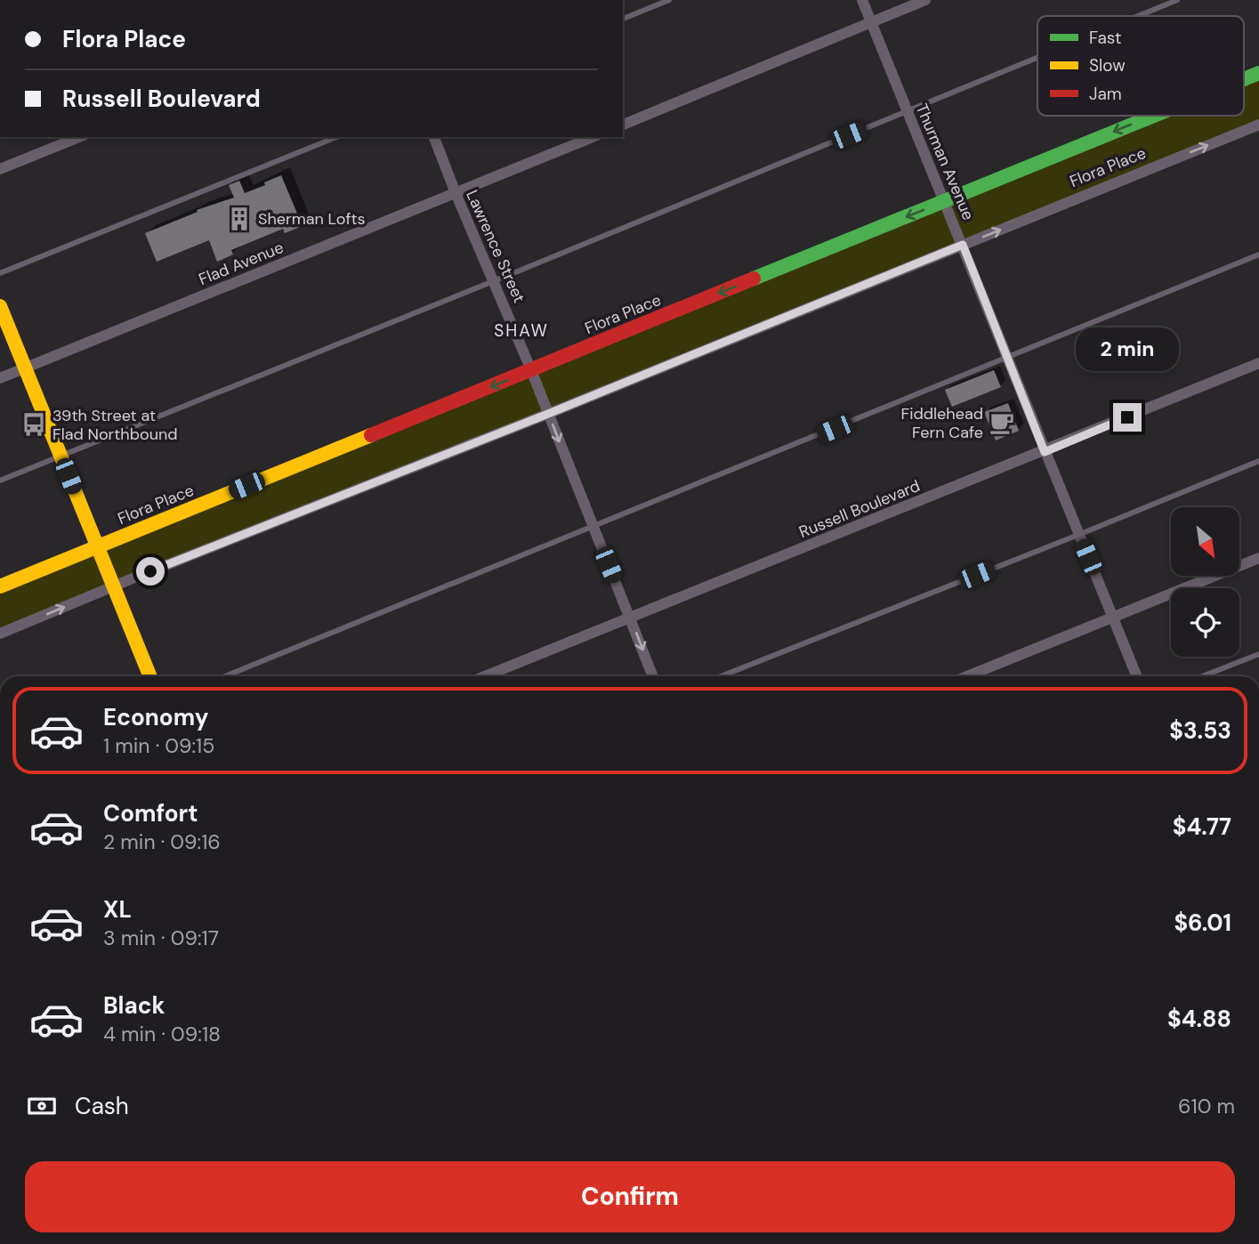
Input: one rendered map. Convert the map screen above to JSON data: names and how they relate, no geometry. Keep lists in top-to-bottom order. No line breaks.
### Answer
{"streets":{"main road":["Flora Place"],"street":["Thurman Avenue","Lawrence Street","Flad Avenue","Russell Boulevard"]},"crossings":[["Thurman Avenue","Flora Place"],["Thurman Avenue","Russell Boulevard"],["Flora Place","Lawrence Street"],["Lawrence Street","Flad Avenue"],["Lawrence Street","Russell Boulevard"]],"districts":["SHAW"],"places":{"building":["Sherman Lofts"],"cafe":["Fiddlehead Fern Cafe"],"bus stop":["39th Street at Flad Northbound"]},"legend":["Fast","Slow","Jam"],"north":"bottom right","page":{"banner":["Flora Place","Russell Boulevard"],"bubble":"2 min","list":[{"name":"Economy","note":"1 min · 09:15","value":"$3.53"},{"name":"Comfort","note":"2 min · 09:16","value":"$4.77"},{"name":"XL","note":"3 min · 09:17","value":"$6.01"},{"name":"Black","note":"4 min · 09:18","value":"$4.88"}],"pay":["Cash","610 m"],"buttons":"Confirm"}}
